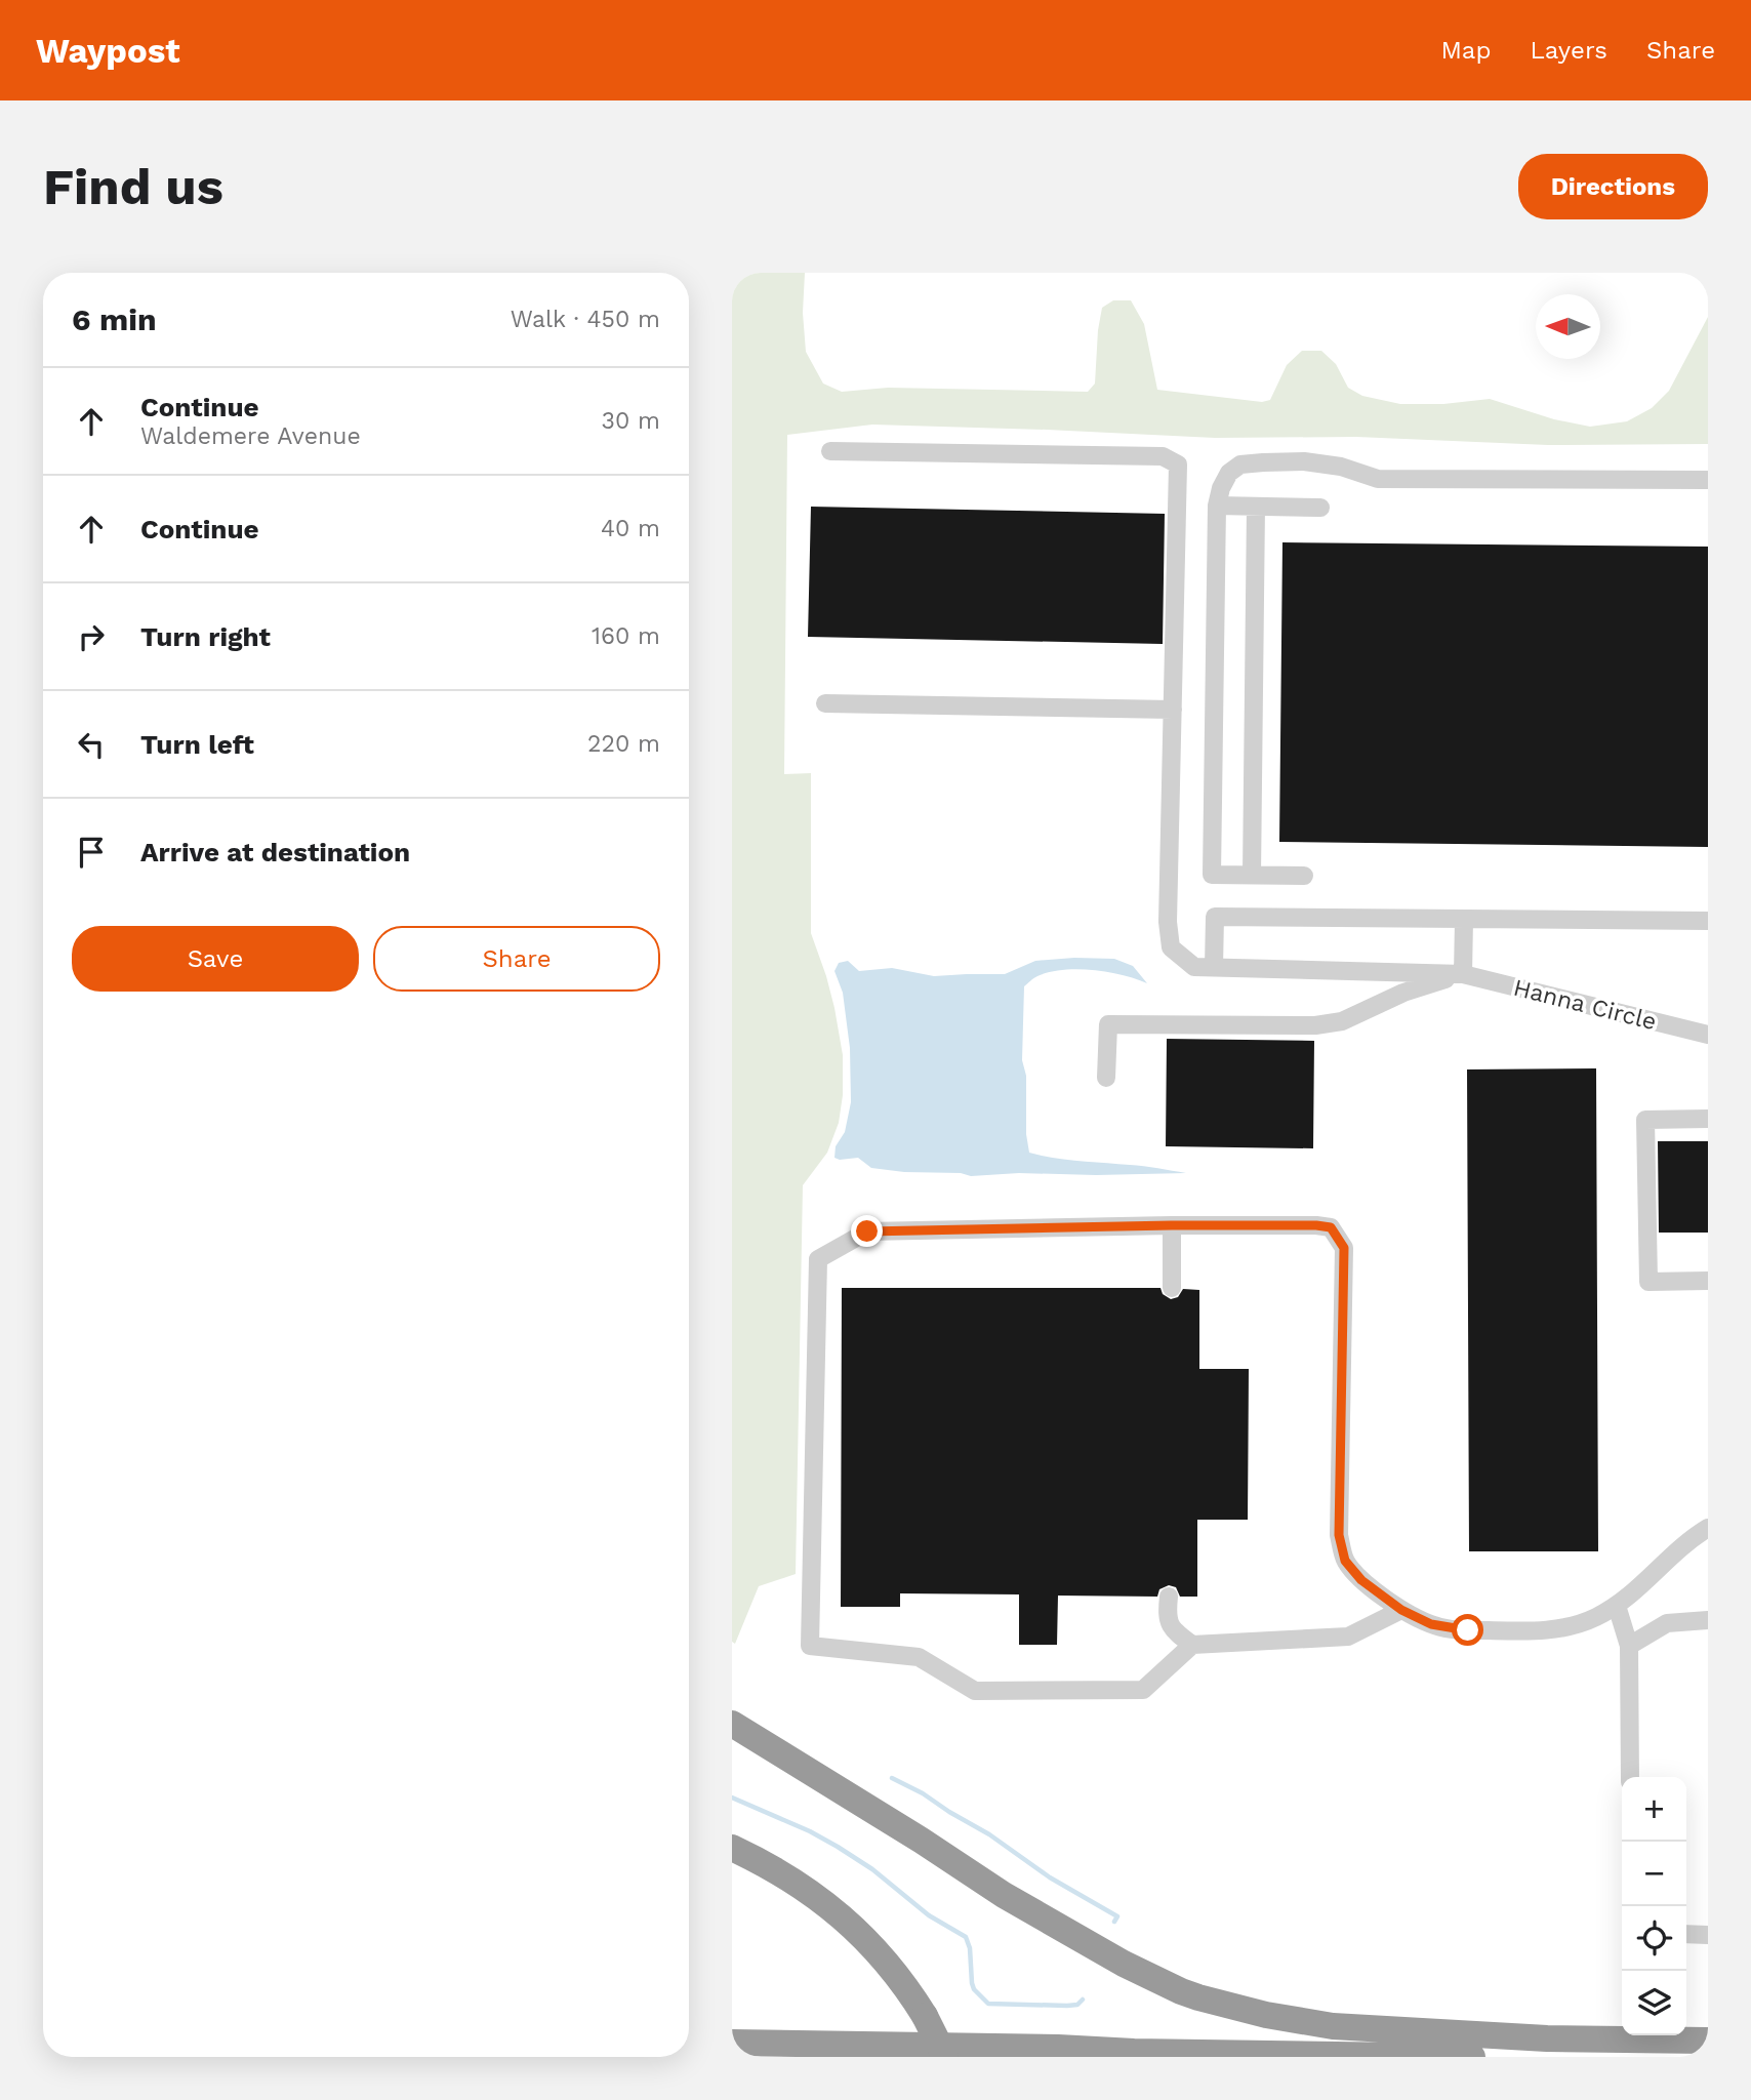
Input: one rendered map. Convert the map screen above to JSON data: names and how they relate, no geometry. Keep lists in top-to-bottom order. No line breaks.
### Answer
{"streets":{"street":["Hanna Circle"]},"north":"left","page":{"header":"Waypost","nav":["Map","Layers","Share"],"buttons":["Directions",["Save","Share"]],"title":"Find us","heading":["6 min","Walk · 450 m"],"list":[["Continue","Waldemere Avenue","30 m"],["Continue","40 m"],["Turn right","160 m"],["Turn left","220 m"],"Arrive at destination"],"map_buttons":["+","−"]}}
